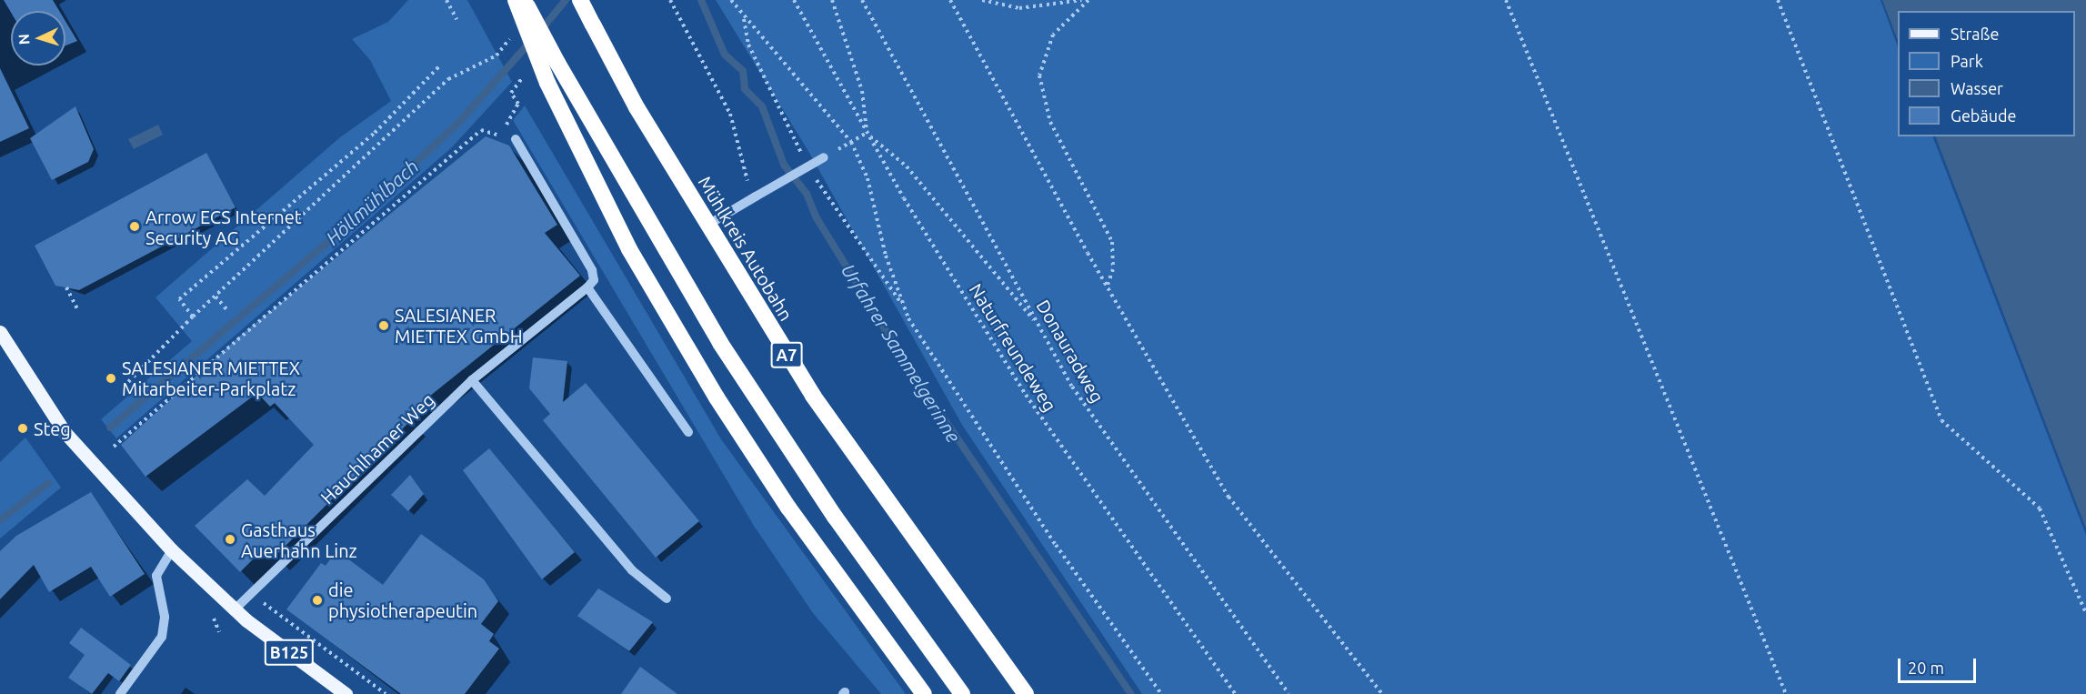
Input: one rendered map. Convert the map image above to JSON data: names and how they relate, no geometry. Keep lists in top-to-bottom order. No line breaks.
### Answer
{"streets":{"highway":["Mühlkreis Autobahn","A7"],"main road":["B125"],"street":["Hauchlhamer Weg"],"path":["Naturfreundeweg","Donauradweg"]},"crossings":[["Hauchlhamer Weg","B125"]],"water":["Höllmühlbach","Urfahrer Sammelgerinne"],"places":["Arrow ECS Internet Security AG","SALESIANER MIETTEX GmbH","SALESIANER MIETTEX Mitarbeiter-Parkplatz","Steg","Gasthaus Auerhahn Linz","die physiotherapeutin"],"legend":["Straße","Park","Wasser","Gebäude"],"scale_bar":"20 m","north":"left"}
